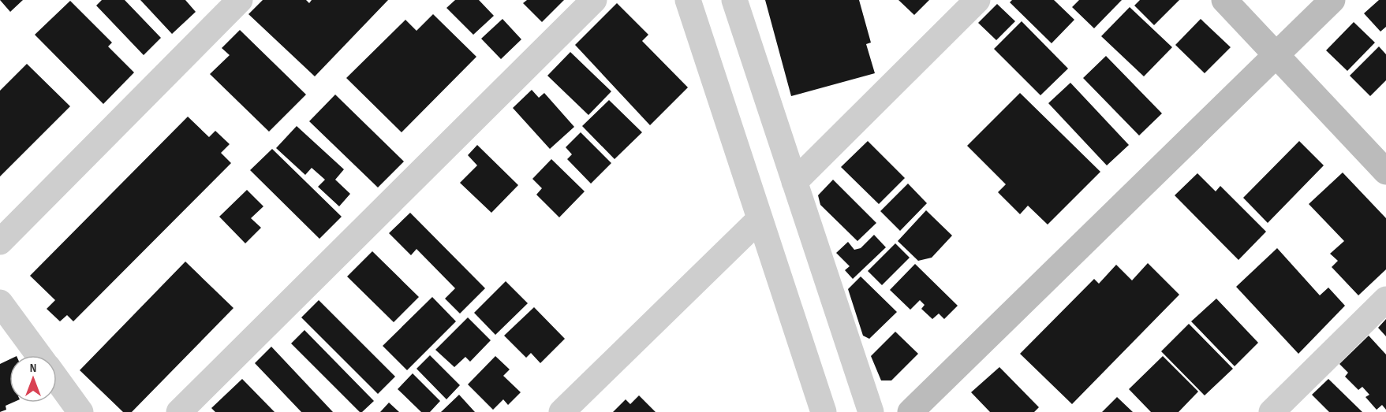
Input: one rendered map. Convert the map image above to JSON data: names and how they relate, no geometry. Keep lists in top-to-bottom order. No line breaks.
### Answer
{"north":"top"}
